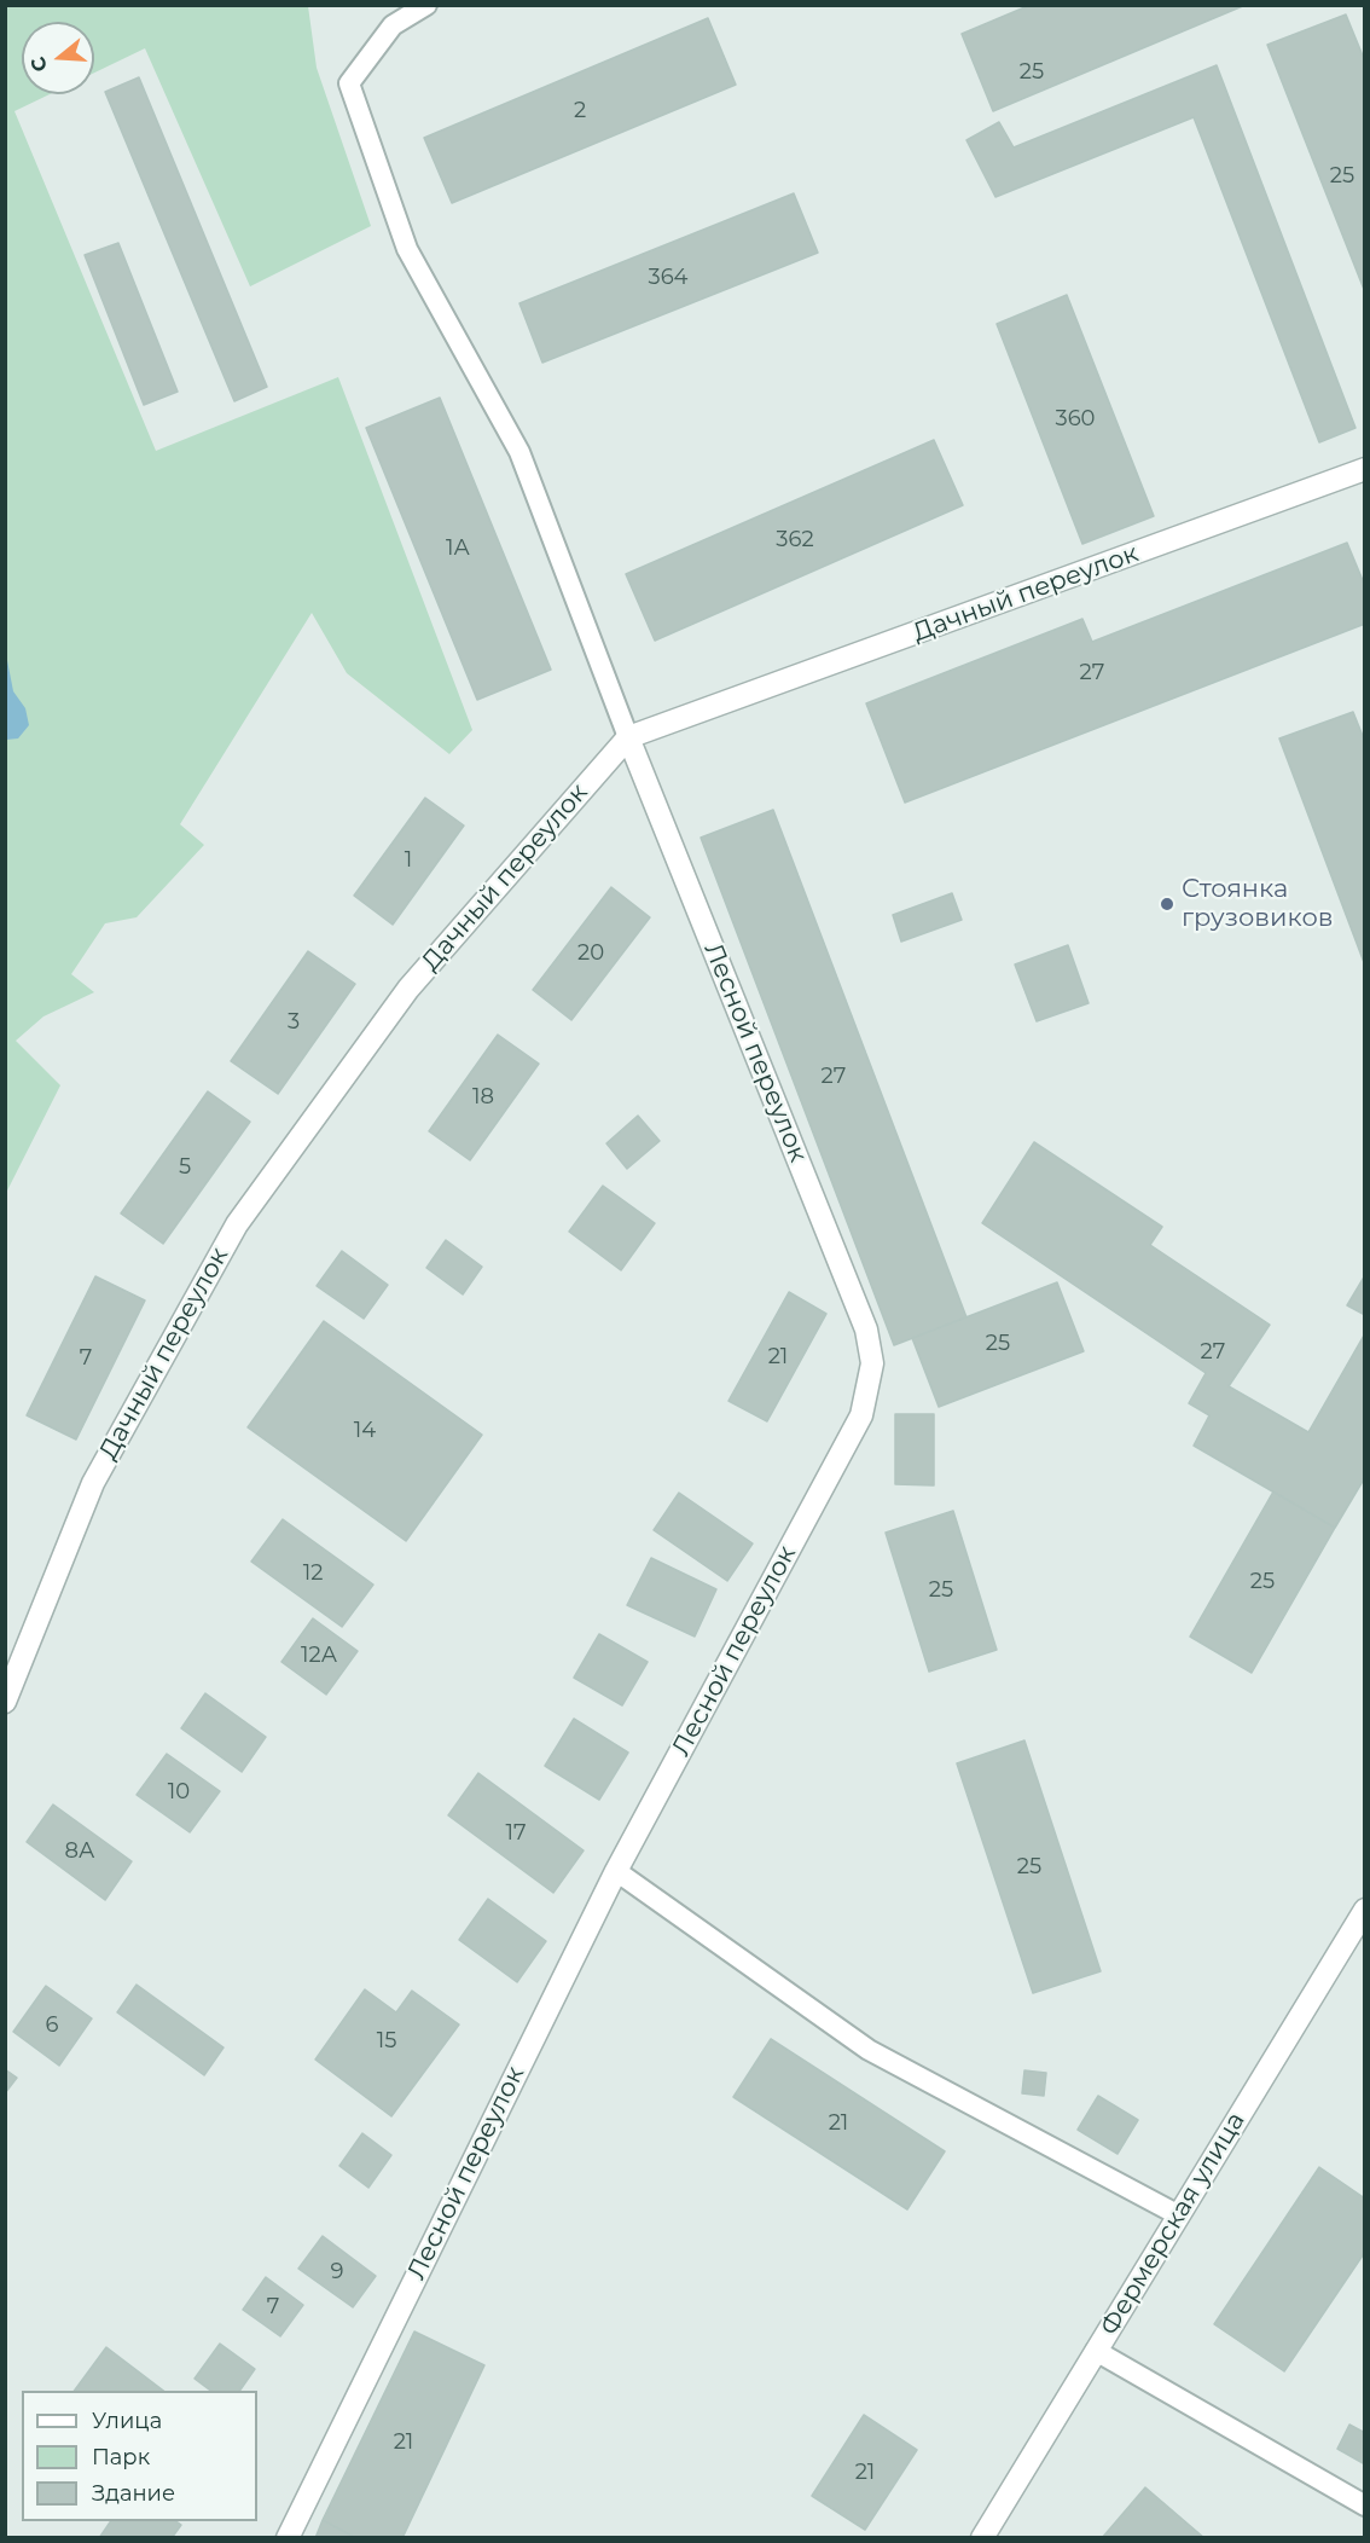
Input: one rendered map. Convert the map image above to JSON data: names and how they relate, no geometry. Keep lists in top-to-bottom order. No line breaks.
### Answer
{"streets":{"street":["Дачный переулок","Лесной переулок","Фермерская улица"]},"crossings":[["Дачный переулок","Лесной переулок"]],"places":["Стоянка грузовиков"],"house_numbers":["25","2","25","364","360","362","1А","27","1","20","3","27","18","5","25","27","21","7","14","12","25","25","12А","10","17","8А","25","6","15","21","9","7","21","21"],"legend":["Улица","Парк","Здание"],"north":"left"}
